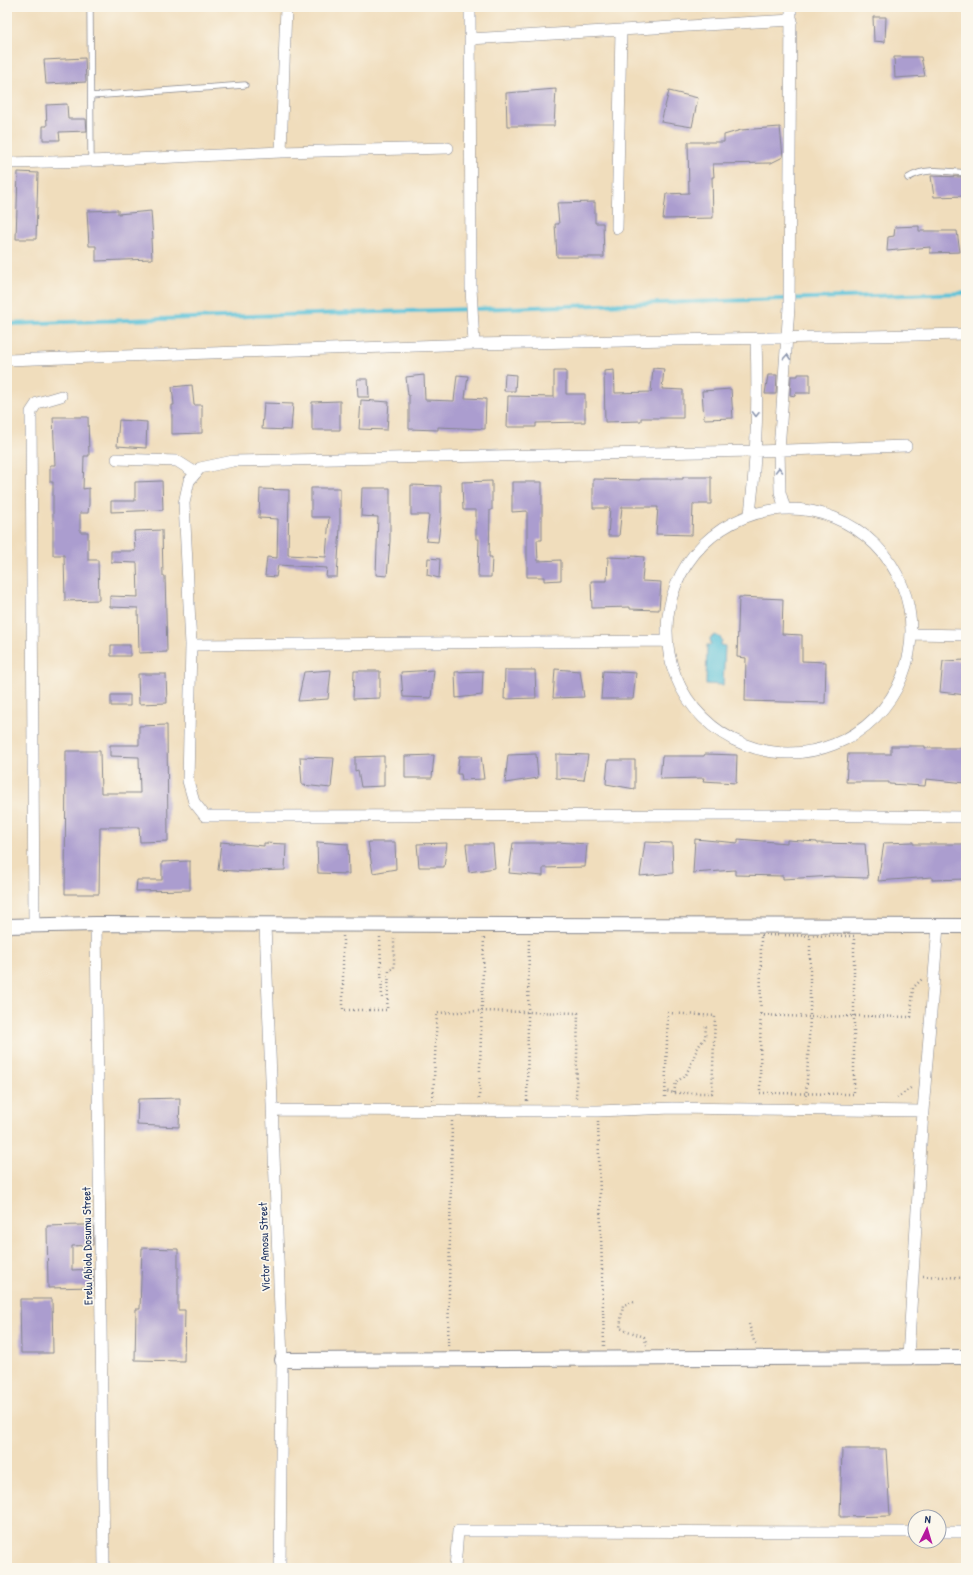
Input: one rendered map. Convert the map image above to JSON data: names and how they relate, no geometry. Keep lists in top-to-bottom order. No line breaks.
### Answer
{"streets":{"street":["Erelu Abiola Dosumu Street","Victor Amosu Street"]},"north":"top"}
